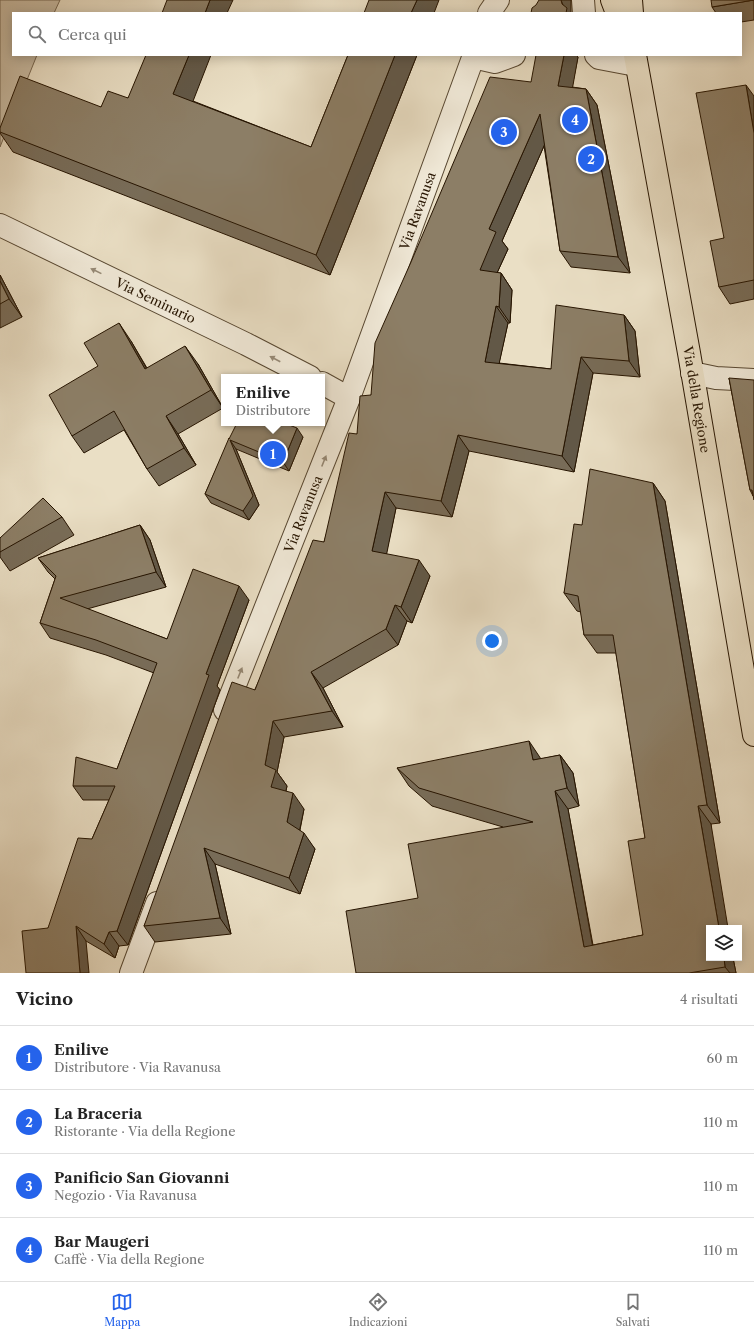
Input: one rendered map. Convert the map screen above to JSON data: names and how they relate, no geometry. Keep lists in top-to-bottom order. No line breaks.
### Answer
{"streets":{"main road":["Via della Regione"],"street":["Via Ravanusa","Via Seminario"]},"one_way":["Via Ravanusa","Via Seminario"],"page":{"search":"Cerca qui","pins":["4","3","2","1"],"popup":["Enilive","Distributore"],"heading":["Vicino","4 risultati"],"list":[{"mark":"1","name":"Enilive","note":"Distributore · Via Ravanusa","value":"60 m"},{"mark":"2","name":"La Braceria","note":"Ristorante · Via della Regione","value":"110 m"},{"mark":"3","name":"Panificio San Giovanni","note":"Negozio · Via Ravanusa","value":"110 m"},{"mark":"4","name":"Bar Maugeri","note":"Caffè · Via della Regione","value":"110 m"}],"nav":["Mappa","Indicazioni","Salvati"]}}
